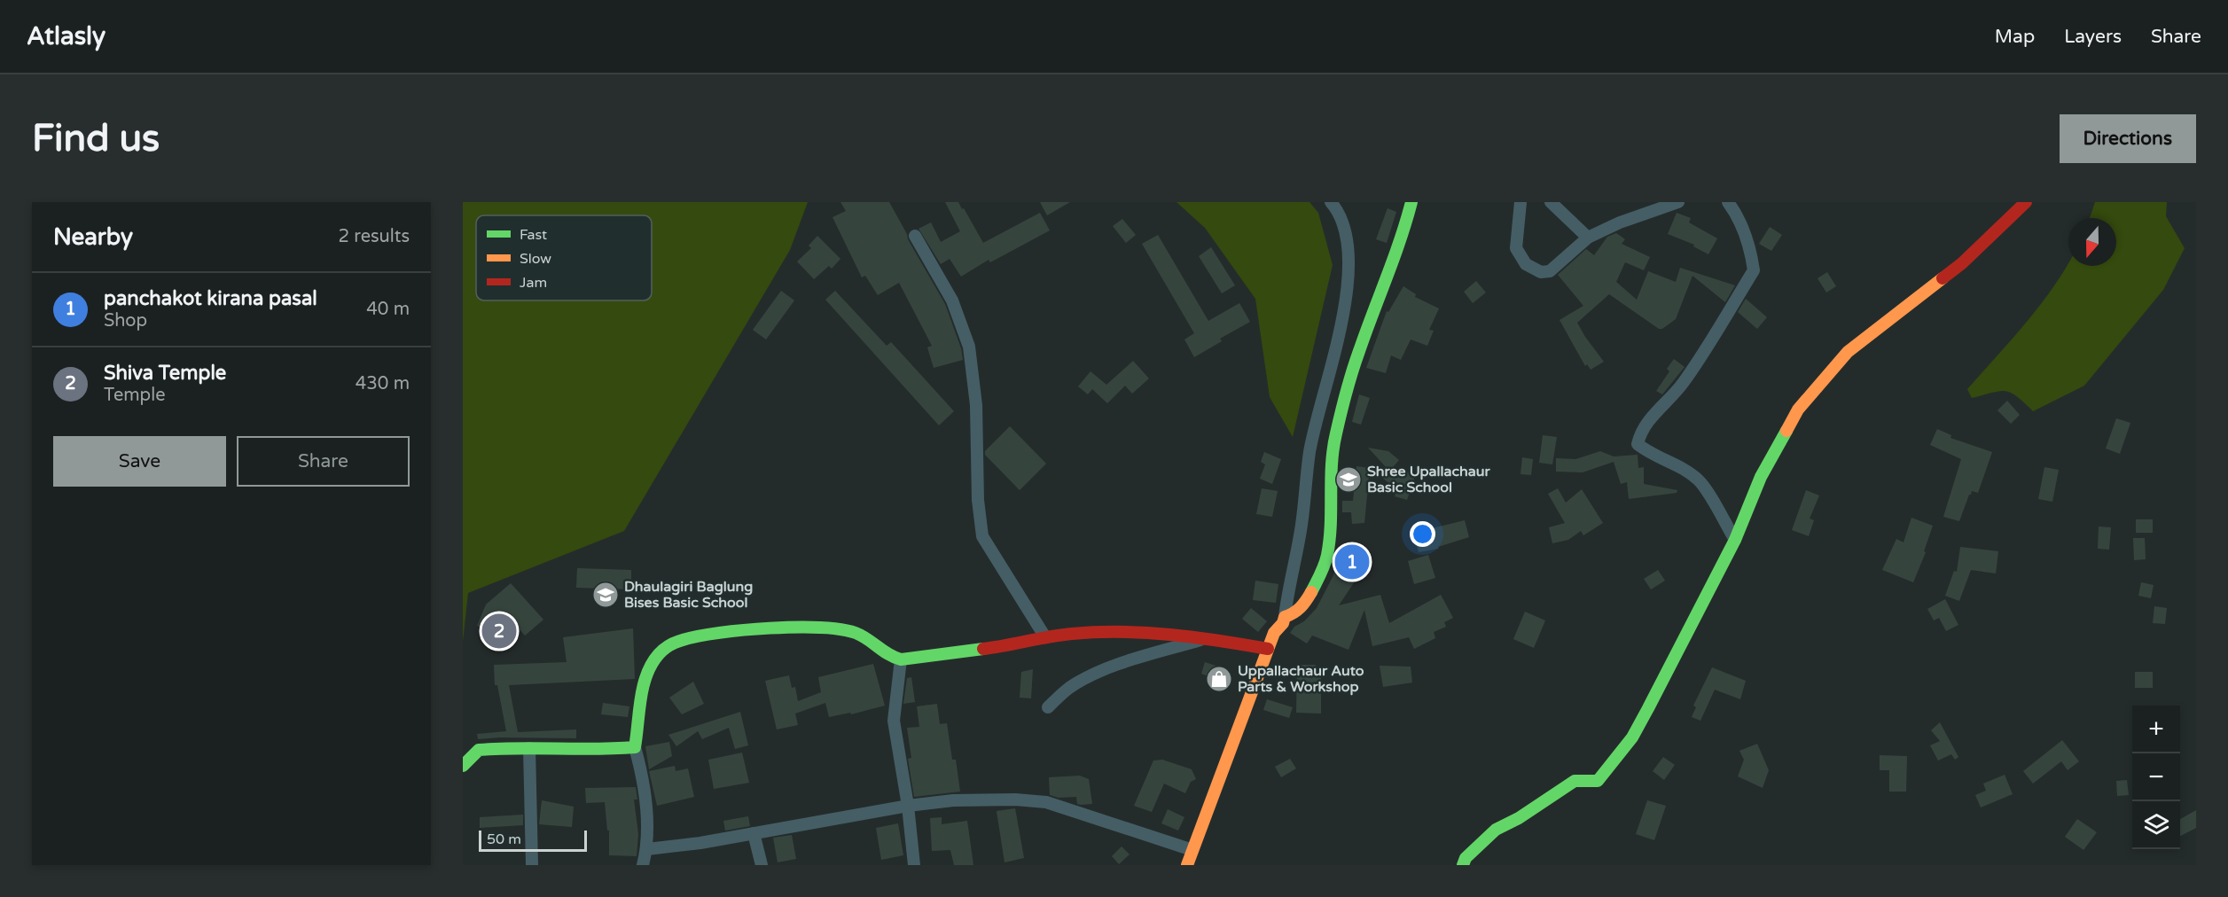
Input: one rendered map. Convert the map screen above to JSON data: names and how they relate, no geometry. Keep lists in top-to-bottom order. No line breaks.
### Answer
{"places":{"school or university":["Shree Upallachaur Basic School","Dhaulagiri Baglung Bises Basic School"],"shop":["Uppallachaur Auto Parts & Workshop"]},"legend":["Fast","Slow","Jam"],"scale_bar":"50 m","north":"bottom","page":{"header":"Atlasly","nav":["Map","Layers","Share"],"buttons":["Directions",["Save","Share"]],"title":"Find us","heading":["Nearby","2 results"],"list":[{"mark":"1","name":"panchakot kirana pasal","note":"Shop","value":"40 m"},{"mark":"2","name":"Shiva Temple","note":"Temple","value":"430 m"}],"pins":["1","2"],"map_buttons":["+","−"],"scale":"50 m"}}
